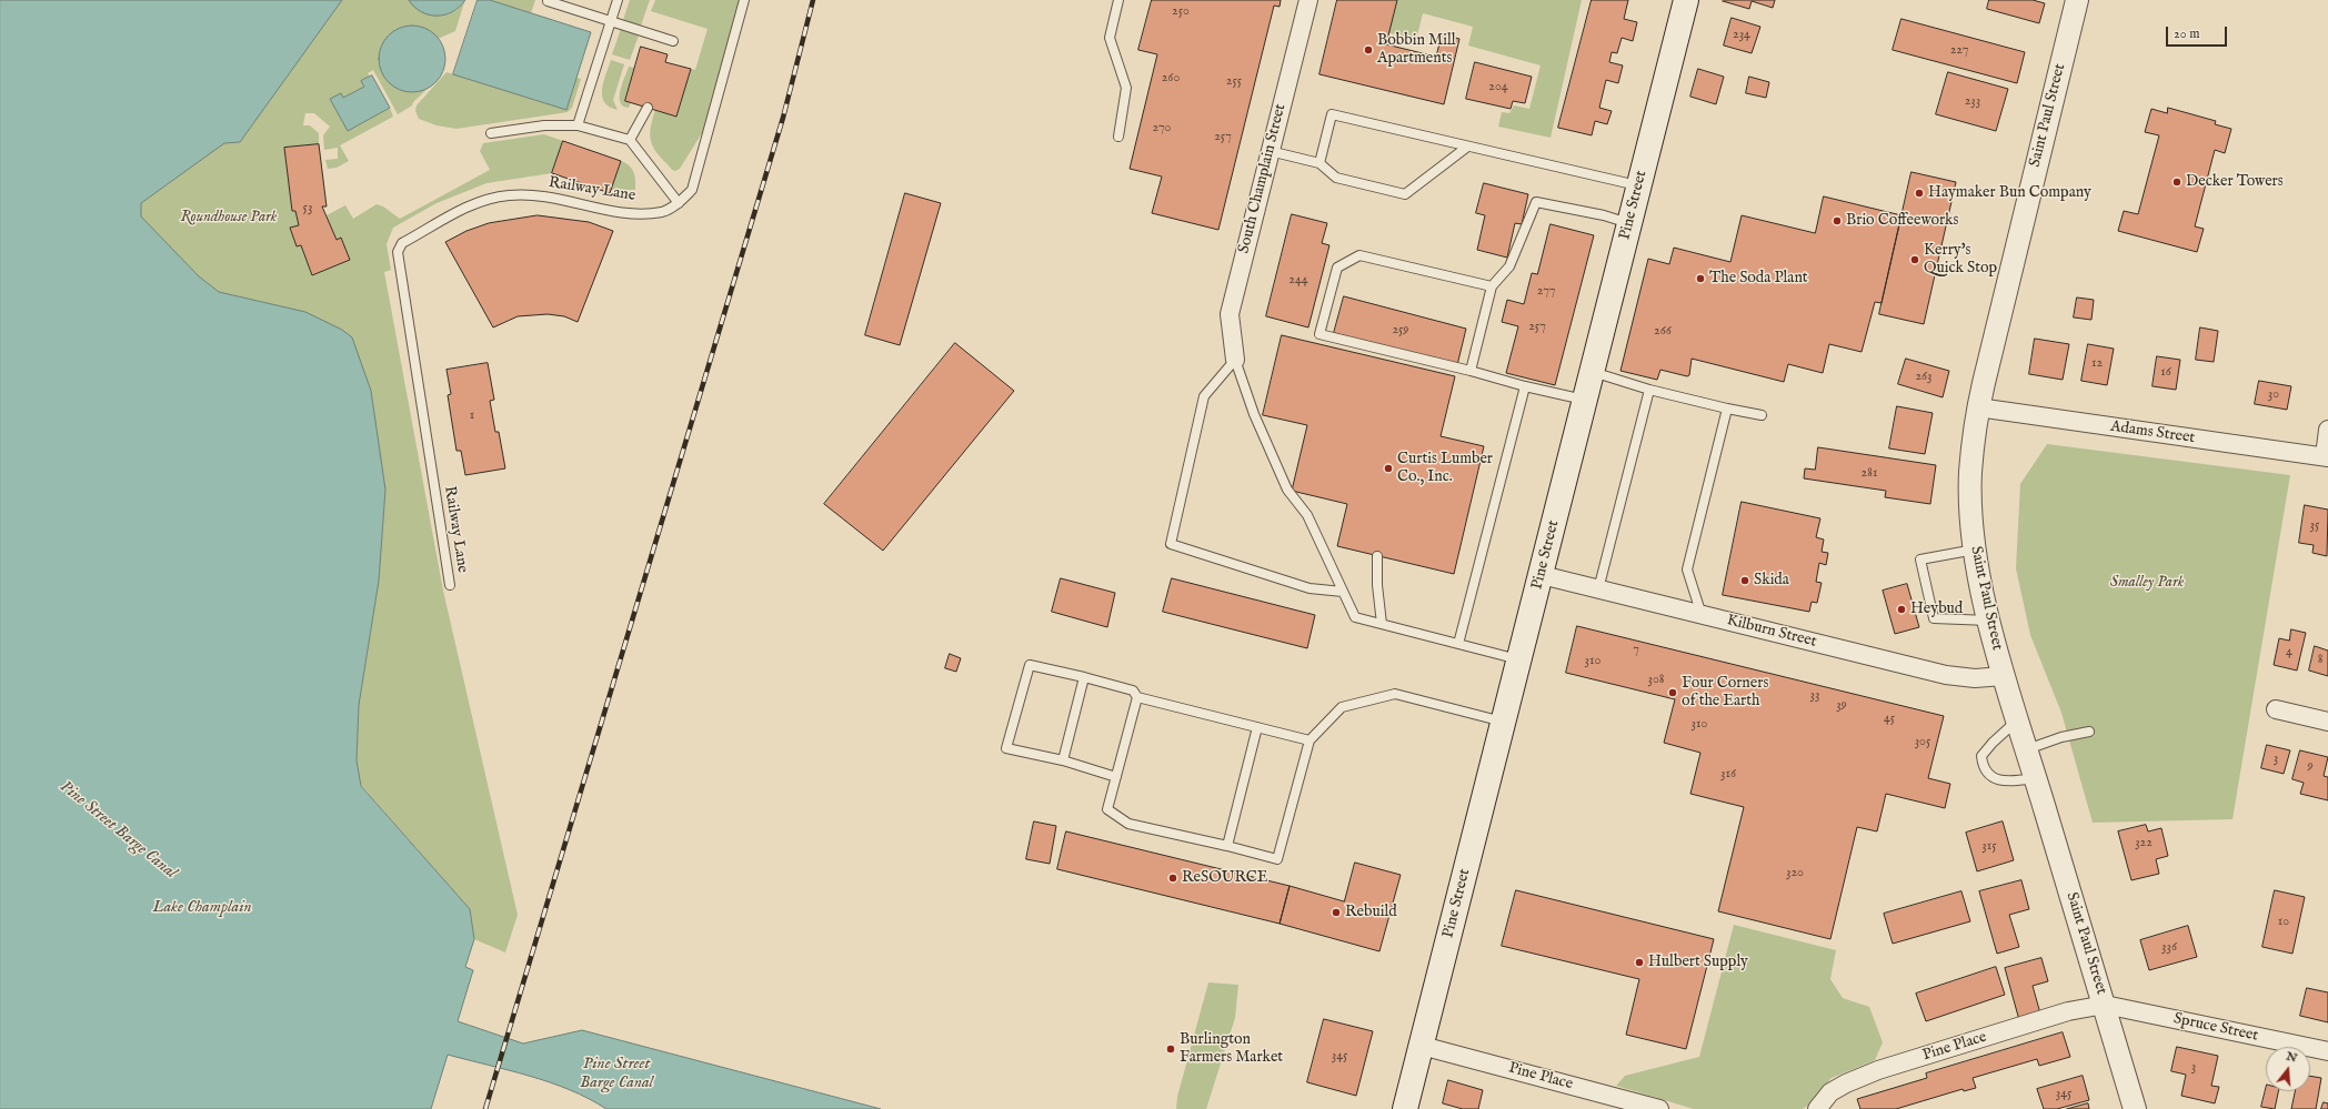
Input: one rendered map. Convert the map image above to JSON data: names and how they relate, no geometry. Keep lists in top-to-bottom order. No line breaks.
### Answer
{"streets":{"main road":["Pine Street"],"street":["Saint Paul Street","South Champlain Street","Adams Street","Kilburn Street","Spruce Street","Pine Place"],"lane":["Railway Lane"]},"crossings":[["Saint Paul Street","Adams Street"],["Saint Paul Street","Kilburn Street"],["Saint Paul Street","Spruce Street"],["Saint Paul Street","Pine Place"],["Pine Street","Kilburn Street"],["Pine Street","Pine Place"],["Spruce Street","Pine Place"]],"water":["Pine Street Barge Canal","Lake Champlain"],"parks":["Roundhouse Park","Smalley Park"],"places":["Bobbin Mill Apartments","Decker Towers","Haymaker Bun Company","Brio Coffeeworks","Kerry's Quick Stop","The Soda Plant","Curtis Lumber Co., Inc.","Skida","Heybud","Four Corners of the Earth","ReSOURCE","Rebuild","Hulbert Supply","Burlington Farmers Market"],"house_numbers":["250","234","227","260","255","204","233","270","257","53","244","277","257","259","266","12","16","263","30","1","281","35","7","4","8","310","308","33","39","45","310","305","3","9","316","322","315","320","10","336","345","3","345"],"scale_bar":"20 m","north":"top"}
